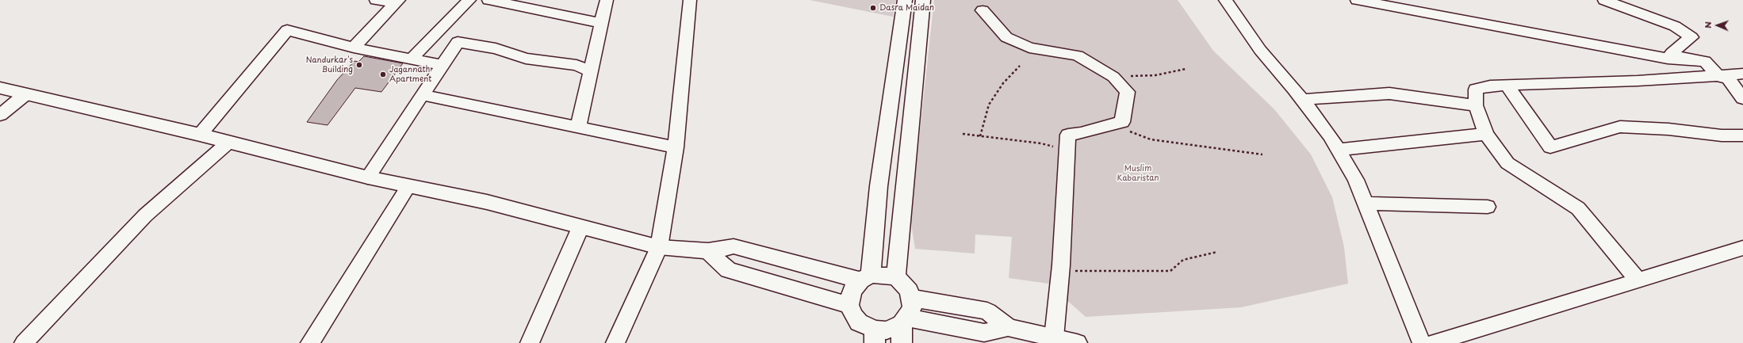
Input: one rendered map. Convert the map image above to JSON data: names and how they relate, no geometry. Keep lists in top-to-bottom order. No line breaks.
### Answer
{"parks":["Muslim Kabaristan"],"places":["Dasra Maidan","Nandurkar's Building","Jagannath Apartment"],"north":"left"}
